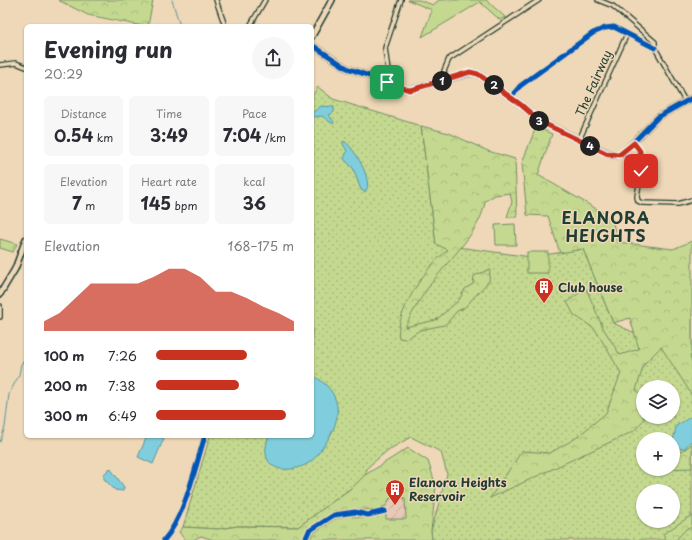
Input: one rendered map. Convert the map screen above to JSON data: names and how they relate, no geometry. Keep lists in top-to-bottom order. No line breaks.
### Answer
{"streets":{"street":["The Fairway"]},"districts":["ELANORA HEIGHTS"],"places":{"building":["Club house","Elanora Heights Reservoir"]},"page":{"heading":["Evening run","20:29"],"pins":["1","2","3","4"],"stats":[["Distance","0.54 km"],["Time","3:49"],["Pace","7:04 /km"],["Elevation","7 m"],["Heart rate","145 bpm"],["kcal","36"]],"chart":["Elevation","168–175 m"],"list":[{"name":"100 m","note":"7:26"},{"name":"200 m","note":"7:38"},{"name":"300 m","note":"6:49"}],"map_buttons":["+","−"]}}
